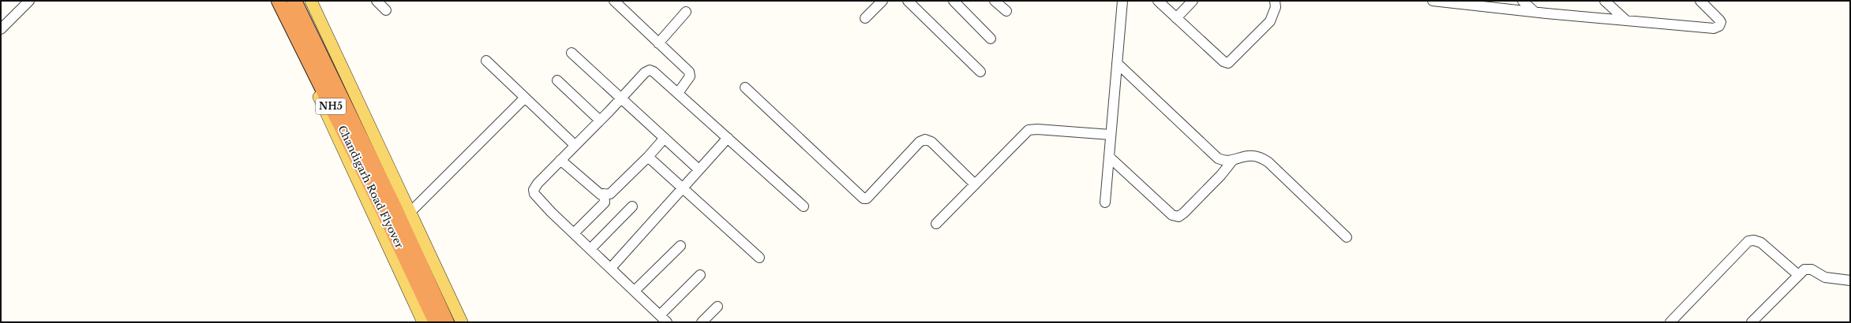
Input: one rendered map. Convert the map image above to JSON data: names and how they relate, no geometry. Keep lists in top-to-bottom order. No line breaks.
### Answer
{"streets":{"highway":["NH5","Chandigarh Road Flyover"]}}
